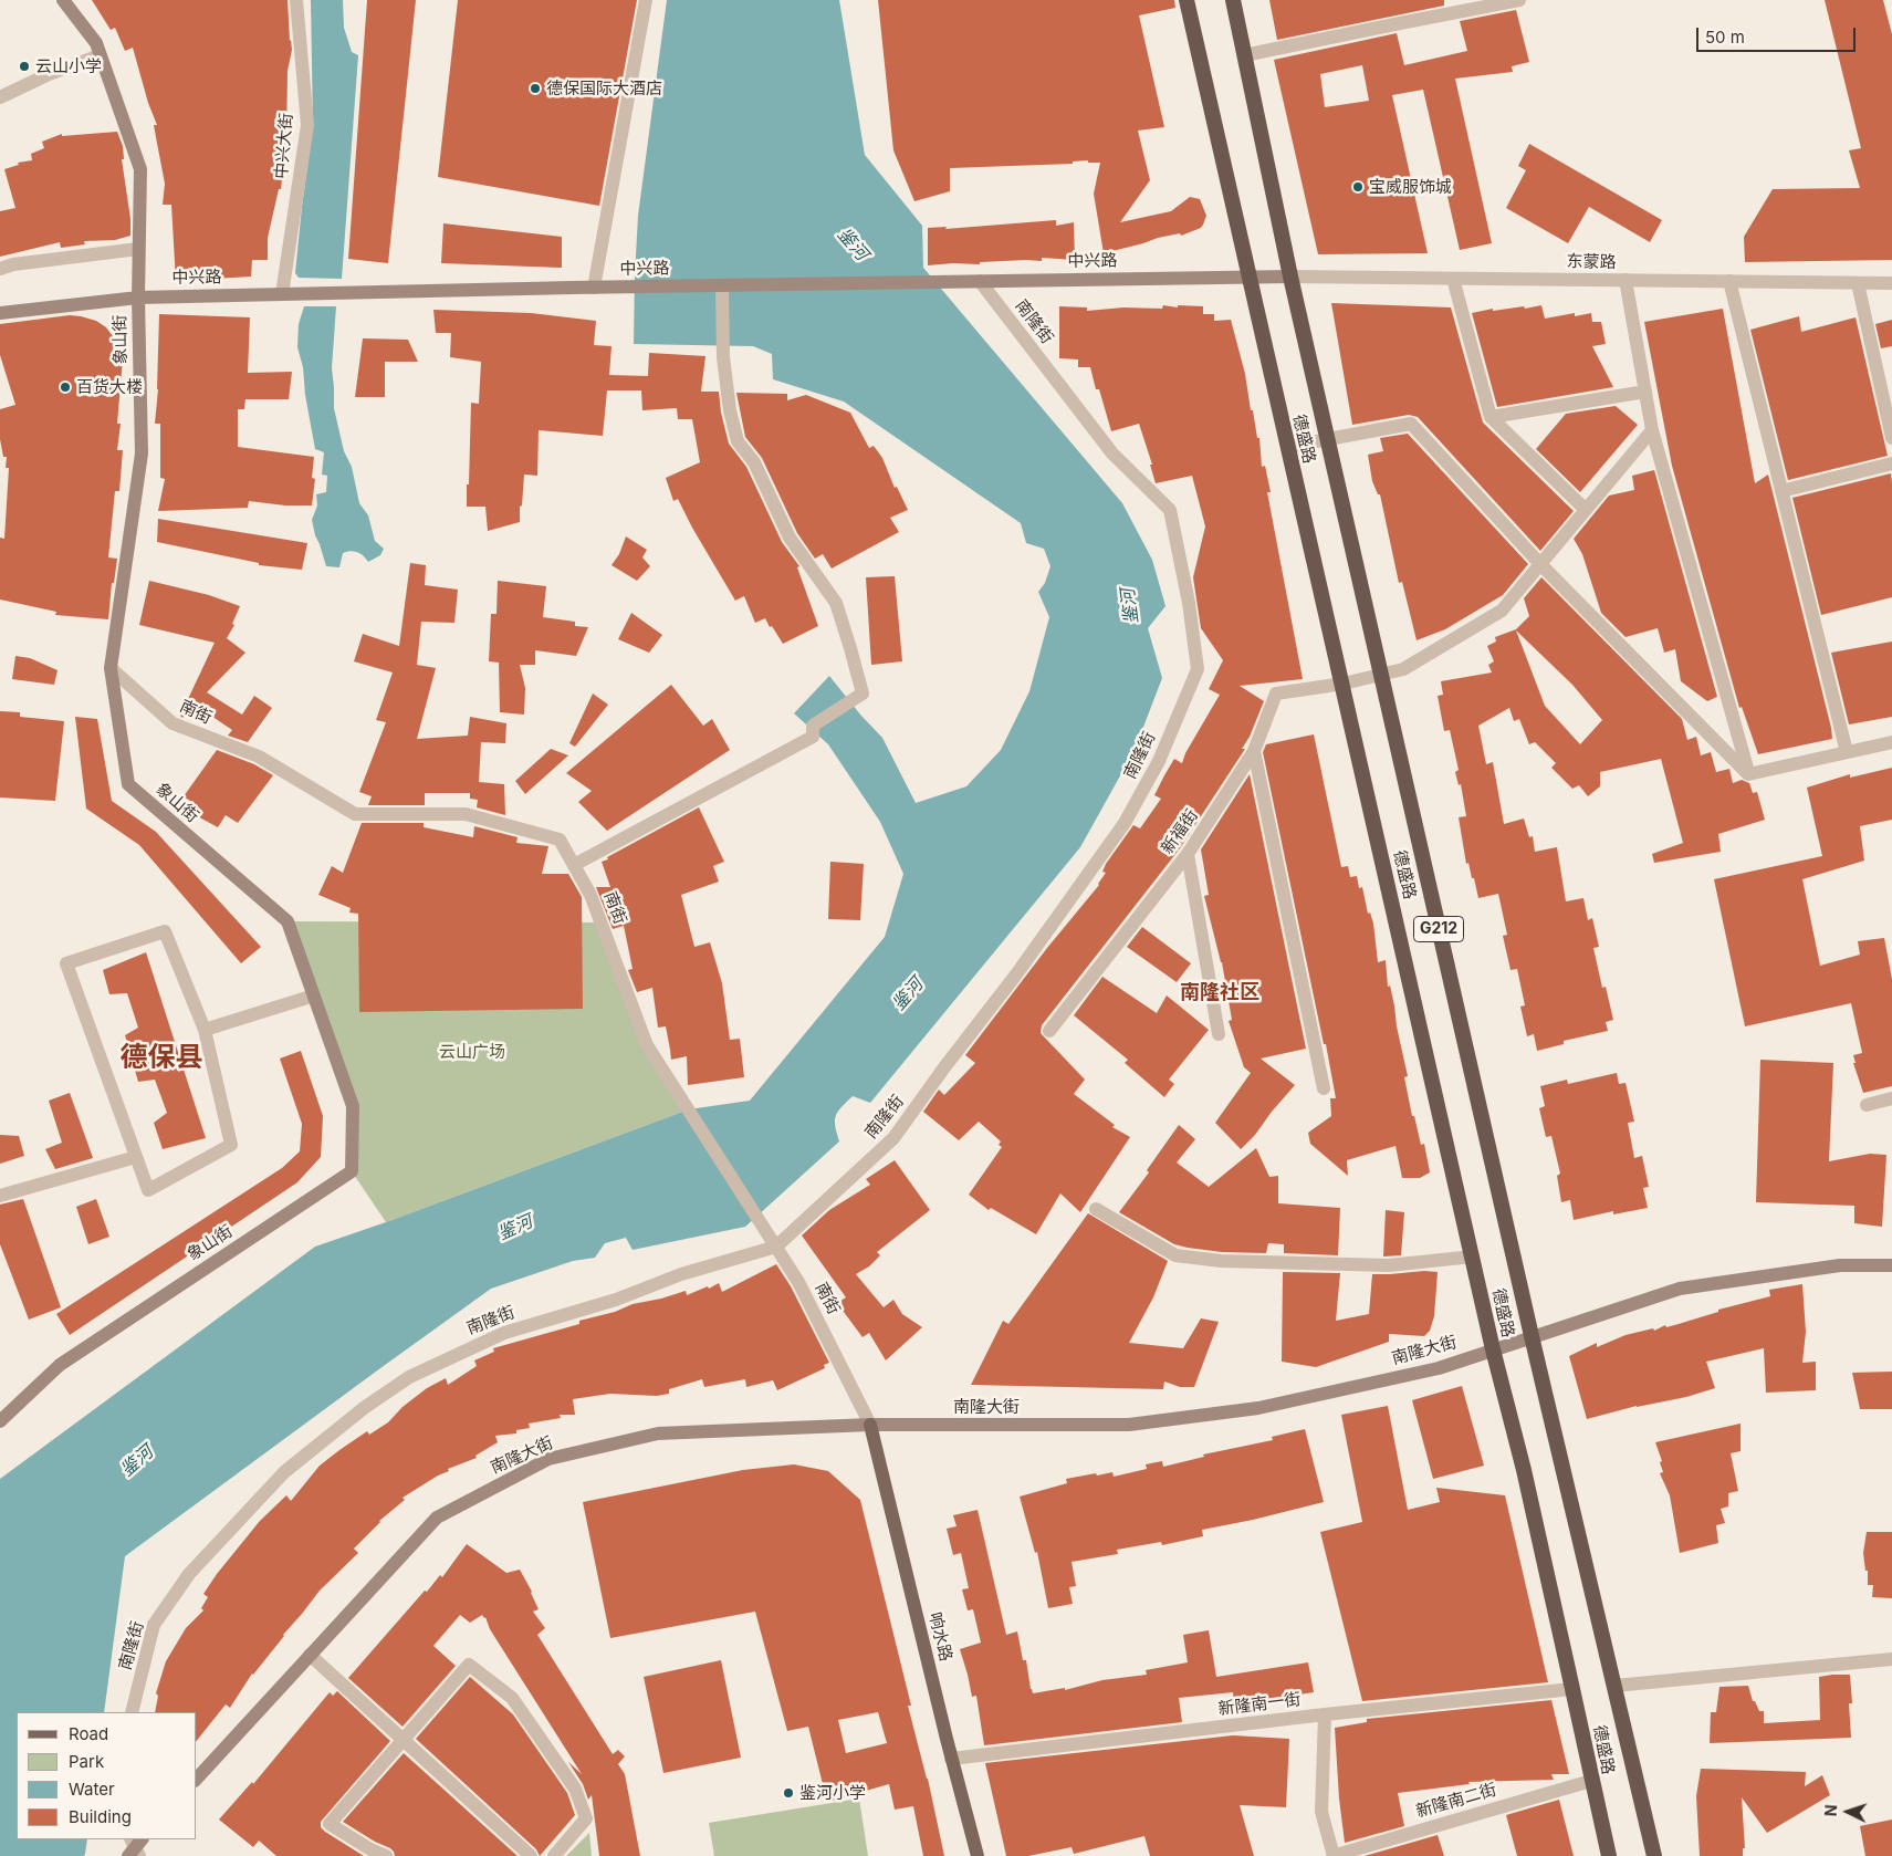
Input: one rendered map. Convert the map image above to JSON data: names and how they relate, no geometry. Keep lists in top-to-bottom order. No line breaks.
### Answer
{"streets":{"highway":["德盛路","G212"],"main road":["中兴路","象山街","南隆大街","响水路"],"street":["中兴大街","东蒙路","南隆街","南街","新福街","新隆南一街","新隆南二街"]},"crossings":[["中兴大街","中兴路"],["中兴路","东蒙路"],["中兴路","南隆街"],["中兴路","象山街"],["中兴路","德盛路"],["中兴路","G212"],["东蒙路","G212"],["南隆街","南街"],["象山街","南街"],["德盛路","新福街"],["德盛路","南隆大街"],["德盛路","新隆南一街"],["德盛路","新隆南二街"],["南街","南隆大街"],["南街","响水路"],["G212","南隆大街"],["南隆大街","响水路"],["响水路","新隆南一街"]],"districts":["南隆社区","德保县"],"water":["鉴河"],"parks":["云山广场"],"places":["云山小学","德保国际大酒店","宝威服饰城","百货大楼","鉴河小学"],"legend":["Road","Park","Water","Building"],"scale_bar":"50 m","north":"left"}
